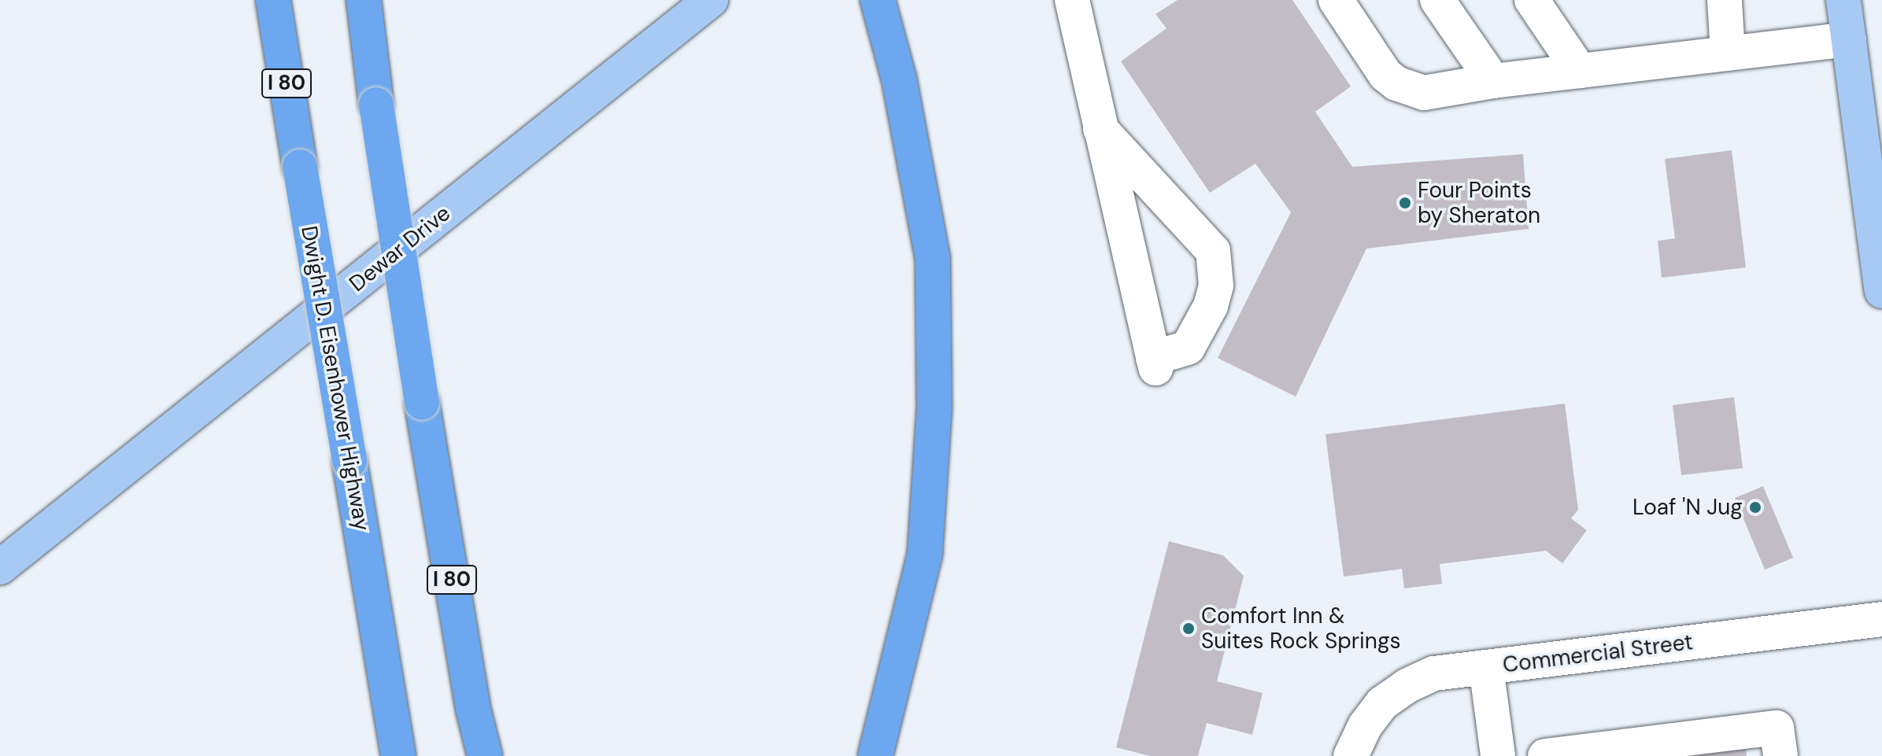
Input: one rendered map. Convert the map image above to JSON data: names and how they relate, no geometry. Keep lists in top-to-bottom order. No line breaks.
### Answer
{"streets":{"highway":["I 80","Dwight D. Eisenhower Highway"],"main road":["Dewar Drive"],"street":["Commercial Street"]},"places":["Four Points by Sheraton","Loaf 'N Jug","Comfort Inn & Suites Rock Springs"]}
